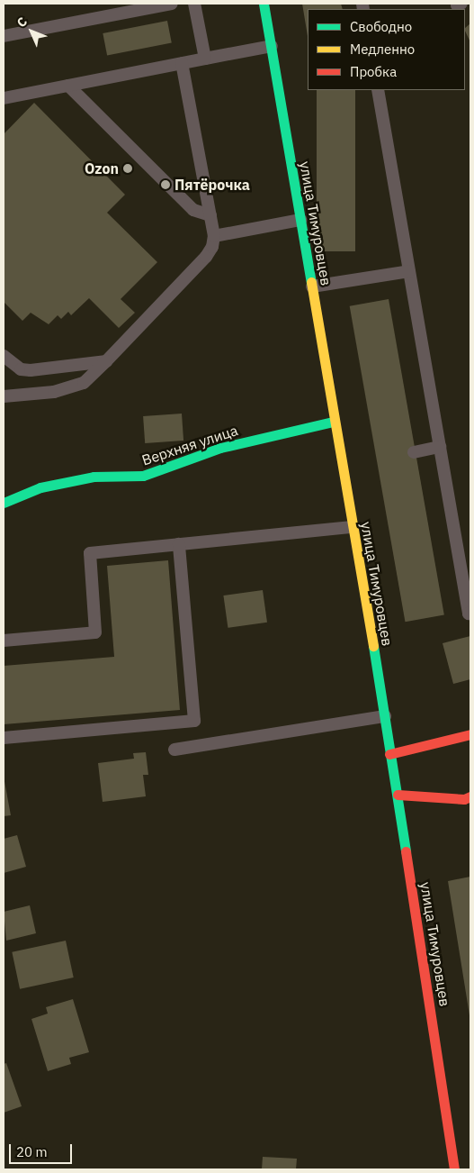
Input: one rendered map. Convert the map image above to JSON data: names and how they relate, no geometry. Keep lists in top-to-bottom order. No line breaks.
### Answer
{"streets":{"street":["улица Тимуровцев","Верхняя улица"]},"crossings":[["улица Тимуровцев","Верхняя улица"]],"places":["Ozon","Пятёрочка"],"legend":["Свободно","Медленно","Пробка"],"scale_bar":"20 m","north":"top left"}
